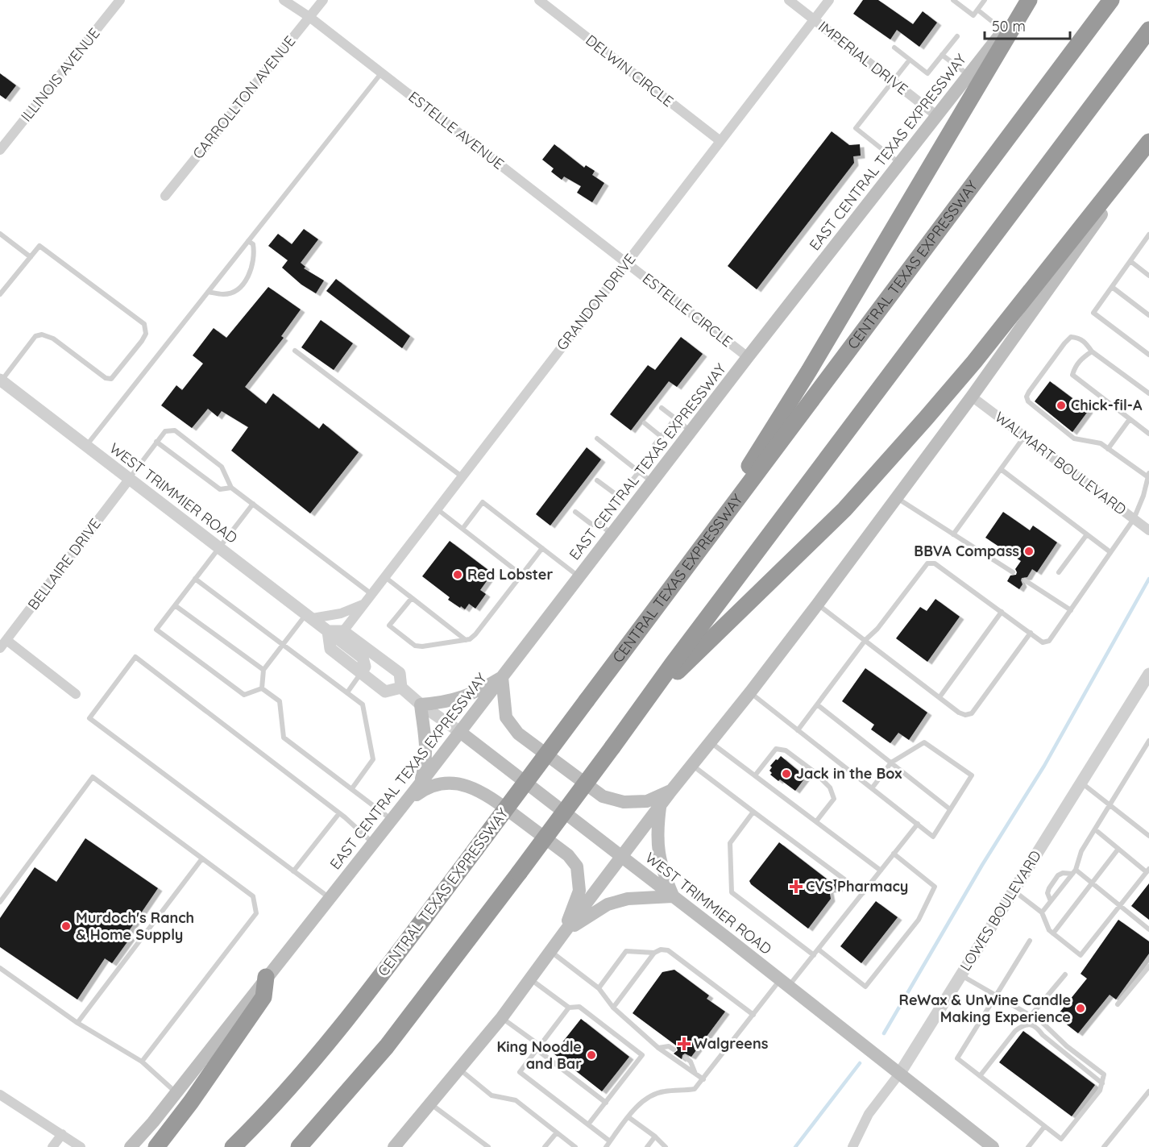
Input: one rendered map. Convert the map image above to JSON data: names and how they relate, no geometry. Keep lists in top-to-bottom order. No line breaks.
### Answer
{"streets":{"highway":["CENTRAL TEXAS EXPRESSWAY"],"main road":["EAST CENTRAL TEXAS EXPRESSWAY","WEST TRIMMIER ROAD"],"street":["IMPERIAL DRIVE","DELWIN CIRCLE","ILLINOIS AVENUE","CARROLLTON AVENUE","ESTELLE AVENUE","GRANDON DRIVE","ESTELLE CIRCLE","WALMART BOULEVARD","BELLAIRE DRIVE","LOWES BOULEVARD"]},"crossings":[["IMPERIAL DRIVE","EAST CENTRAL TEXAS EXPRESSWAY"],["IMPERIAL DRIVE","GRANDON DRIVE"],["DELWIN CIRCLE","GRANDON DRIVE"],["CARROLLTON AVENUE","ESTELLE AVENUE"],["ESTELLE AVENUE","GRANDON DRIVE"],["ESTELLE AVENUE","ESTELLE CIRCLE"],["EAST CENTRAL TEXAS EXPRESSWAY","ESTELLE CIRCLE"],["EAST CENTRAL TEXAS EXPRESSWAY","WEST TRIMMIER ROAD"],["GRANDON DRIVE","ESTELLE CIRCLE"],["GRANDON DRIVE","WEST TRIMMIER ROAD"],["WEST TRIMMIER ROAD","BELLAIRE DRIVE"],["WEST TRIMMIER ROAD","LOWES BOULEVARD"]],"places":{"other":["Chick-fil-A","BBVA Compass","Red Lobster","Jack in the Box","Murdoch's Ranch & Home Supply","ReWax & UnWine Candle Making Experience","King Noodle and Bar"],"health":["CVS Pharmacy","Walgreens"]},"scale_bar":"50 m"}
